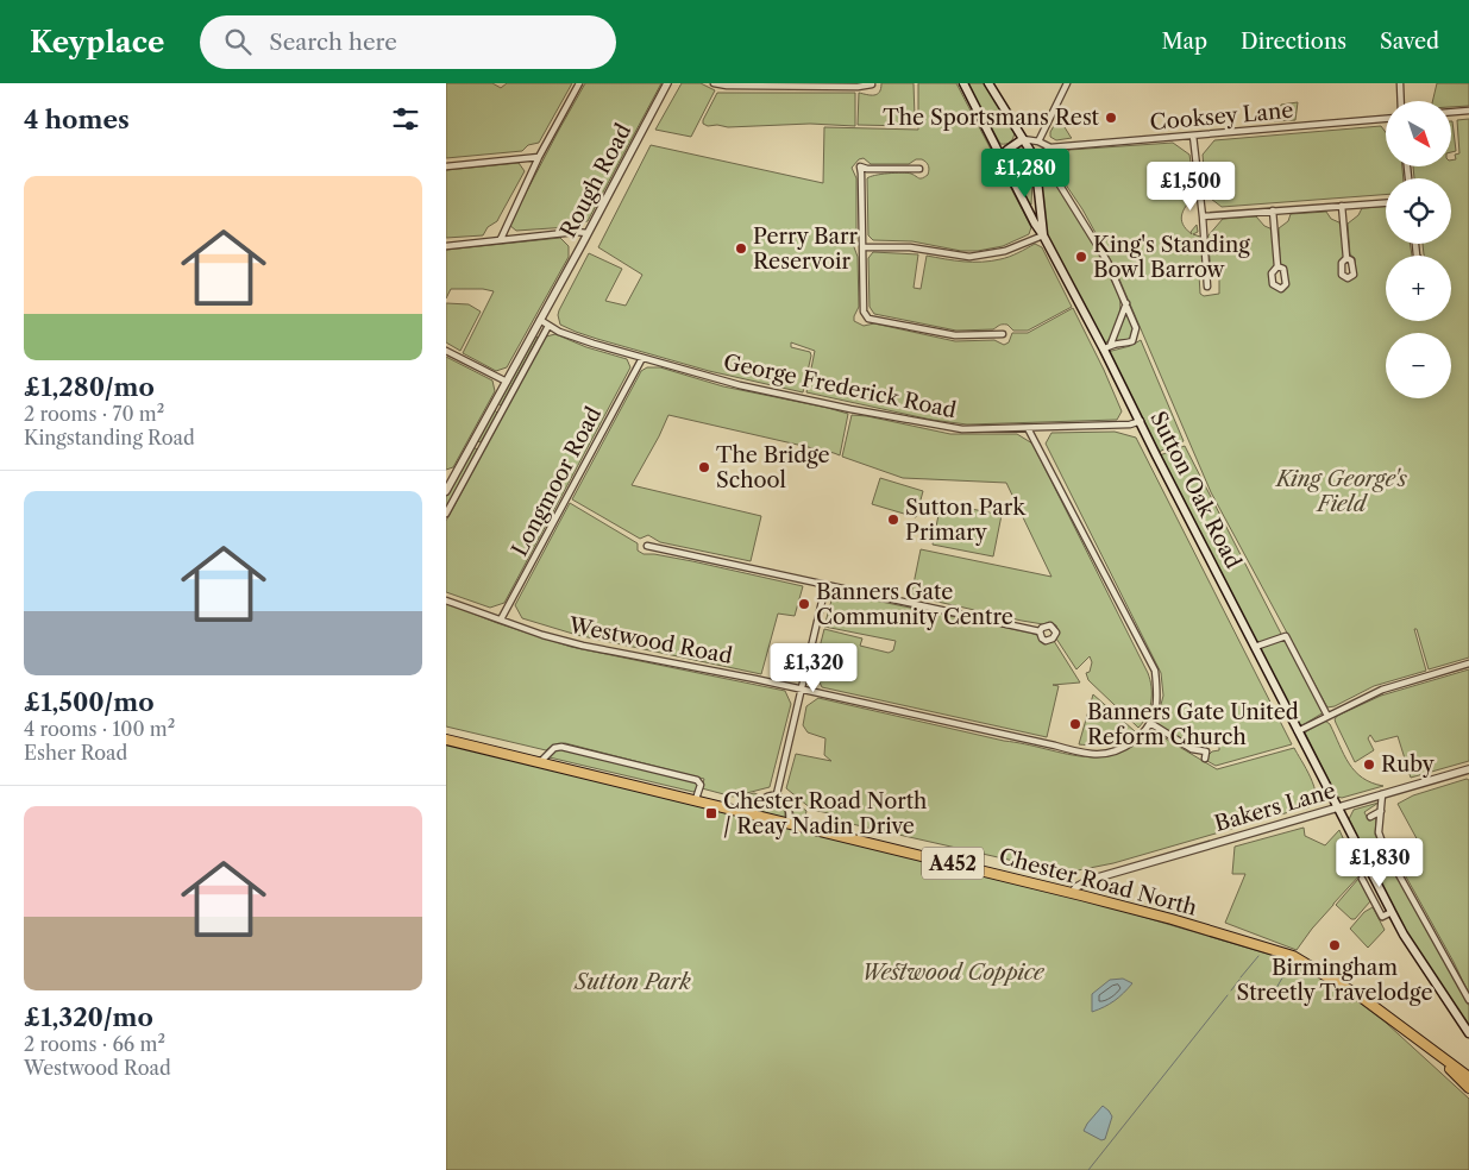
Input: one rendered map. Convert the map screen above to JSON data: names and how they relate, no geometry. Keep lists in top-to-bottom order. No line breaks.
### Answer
{"streets":{"highway":["A452","Chester Road North"],"main road":["Sutton Oak Road"],"street":["Cooksey Lane","Rough Road","George Frederick Road","Longmoor Road","Westwood Road","Bakers Lane"]},"crossings":[["Rough Road","George Frederick Road"],["George Frederick Road","Longmoor Road"],["George Frederick Road","Sutton Oak Road"],["Longmoor Road","Westwood Road"],["Sutton Oak Road","Bakers Lane"],["Bakers Lane","Chester Road North"]],"parks":["King George's Field","Westwood Coppice","Sutton Park"],"places":{"other":["The Sportsmans Rest","Perry Barr Reservoir","King's Standing Bowl Barrow","The Bridge School","Sutton Park Primary","Banners Gate Community Centre","Banners Gate United Reform Church","Ruby","Birmingham Streetly Travelodge"],"transit":["Chester Road North / Reay Nadin Drive"]},"north":"bottom right","page":{"header":"Keyplace","search":"Search here","nav":["Map","Directions","Saved"],"heading":"4 homes","map_buttons":["+","−"],"price":["£1,280","£1,500","£1,320","£1,830"],"list":[{"name":"£1,280/mo","note":"2 rooms · 70 m² · Kingstanding Road"},{"name":"£1,500/mo","note":"4 rooms · 100 m² · Esher Road"},{"name":"£1,320/mo","note":"2 rooms · 66 m² · Westwood Road"}]}}
